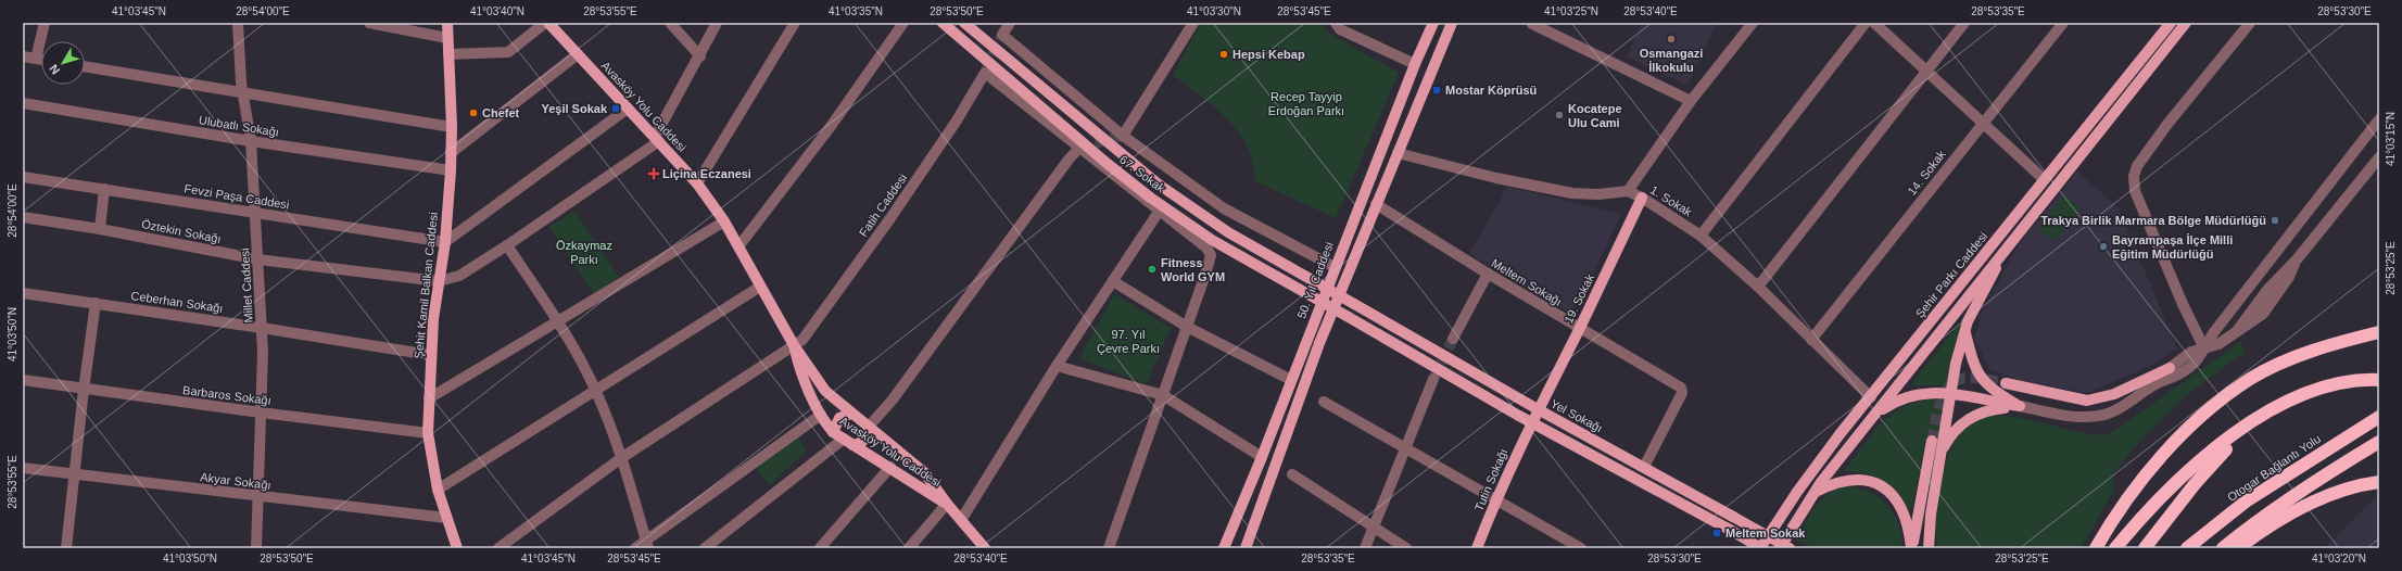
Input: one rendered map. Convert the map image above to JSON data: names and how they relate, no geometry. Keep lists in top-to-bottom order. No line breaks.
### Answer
{"streets":{"highway":["Otogar Bağlantı Yolu"],"main road":["Avasköy Yolu Caddesi","67. Sokak","Şehir Parkı Caddesi","50. Yıl Caddesi","Şehit Kamil Balkan Caddesi","19. Sokak","Yel Sokağı","Tutin Sokağı"],"street":["Ulubatlı Sokağı","14. Sokak","Fevzi Paşa Caddesi","1. Sokak","Fatih Caddesi","Öztekin Sokağı","Meltem Sokağı","Millet Caddesi","Ceberhan Sokağı","Barbaros Sokağı","Akyar Sokağı"]},"crossings":[["Avasköy Yolu Caddesi","Fatih Caddesi"],["Ulubatlı Sokağı","Millet Caddesi"],["Ulubatlı Sokağı","Şehit Kamil Balkan Caddesi"],["14. Sokak","1. Sokak"],["67. Sokak","Fatih Caddesi"],["67. Sokak","50. Yıl Caddesi"],["67. Sokak","19. Sokak"],["67. Sokak","Yel Sokağı"],["67. Sokak","Tutin Sokağı"],["Fevzi Paşa Caddesi","Millet Caddesi"],["Fevzi Paşa Caddesi","Şehit Kamil Balkan Caddesi"],["1. Sokak","Şehir Parkı Caddesi"],["1. Sokak","19. Sokak"],["Öztekin Sokağı","Millet Caddesi"],["Öztekin Sokağı","Şehit Kamil Balkan Caddesi"],["Meltem Sokağı","19. Sokak"],["Meltem Sokağı","Yel Sokağı"],["Millet Caddesi","Ceberhan Sokağı"],["Millet Caddesi","Barbaros Sokağı"],["Millet Caddesi","Akyar Sokağı"],["Şehit Kamil Balkan Caddesi","Ceberhan Sokağı"],["Şehit Kamil Balkan Caddesi","Barbaros Sokağı"],["Şehit Kamil Balkan Caddesi","Akyar Sokağı"],["19. Sokak","Yel Sokağı"],["19. Sokak","Tutin Sokağı"]],"parks":["Recep Tayyip Erdoğan Parkı","Özkaymaz Parkı","97. Yıl Çevre Parkı"],"places":{"other":["Osmangazi İlkokulu","Hepsi Kebap","Chefet","Kocatepe Ulu Cami","Trakya Birlik Marmara Bölge Müdürlüğü","Bayrampaşa İlçe Milli Eğitim Müdürlüğü","Fitness World GYM"],"transit":["Mostar Köprüsü","Yeşil Sokak","Meltem Sokak"],"health":["Liçina Eczanesi"]},"north":"bottom left","coordinates":["41°03'45\"N","28°54'00\"E","41°03'40\"N","28°53'55\"E","41°03'35\"N","28°53'50\"E","41°03'30\"N","28°53'45\"E","41°03'25\"N","28°53'40\"E","28°53'35\"E","28°53'30\"E","41°03'15\"N","28°53'25\"E","41°03'50\"N","41°03'20\"N"]}
